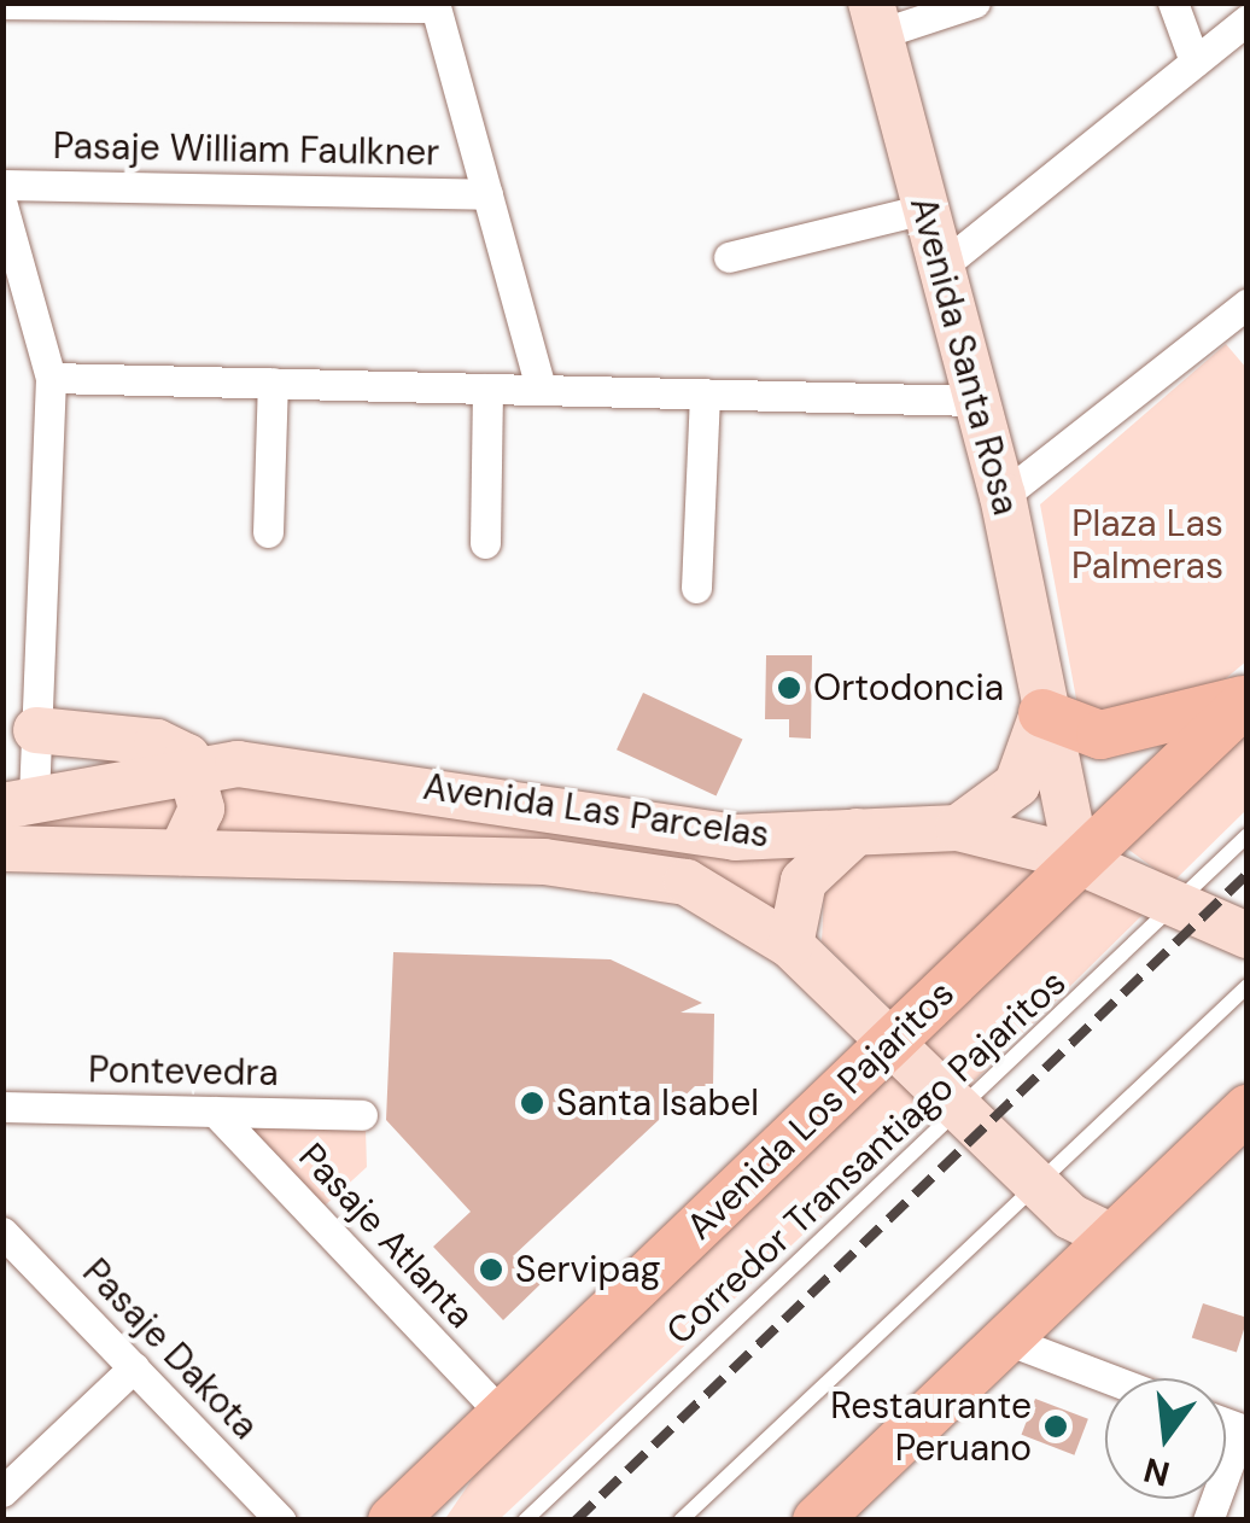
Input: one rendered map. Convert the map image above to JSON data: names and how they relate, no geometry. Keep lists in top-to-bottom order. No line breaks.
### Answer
{"streets":{"main road":["Avenida Los Pajaritos"],"street":["Pasaje William Faulkner","Avenida Santa Rosa","Avenida Las Parcelas","Pontevedra","Pasaje Atlanta","Pasaje Dakota"],"lane":["Corredor Transantiago Pajaritos"]},"crossings":[["Avenida Santa Rosa","Avenida Las Parcelas"],["Avenida Santa Rosa","Avenida Los Pajaritos"],["Avenida Las Parcelas","Avenida Los Pajaritos"],["Avenida Las Parcelas","Corredor Transantiago Pajaritos"],["Pontevedra","Pasaje Atlanta"],["Avenida Los Pajaritos","Pasaje Atlanta"]],"parks":["Plaza Las Palmeras"],"places":["Ortodoncia","Santa Isabel","Servipag","Restaurante Peruano"],"north":"bottom"}
